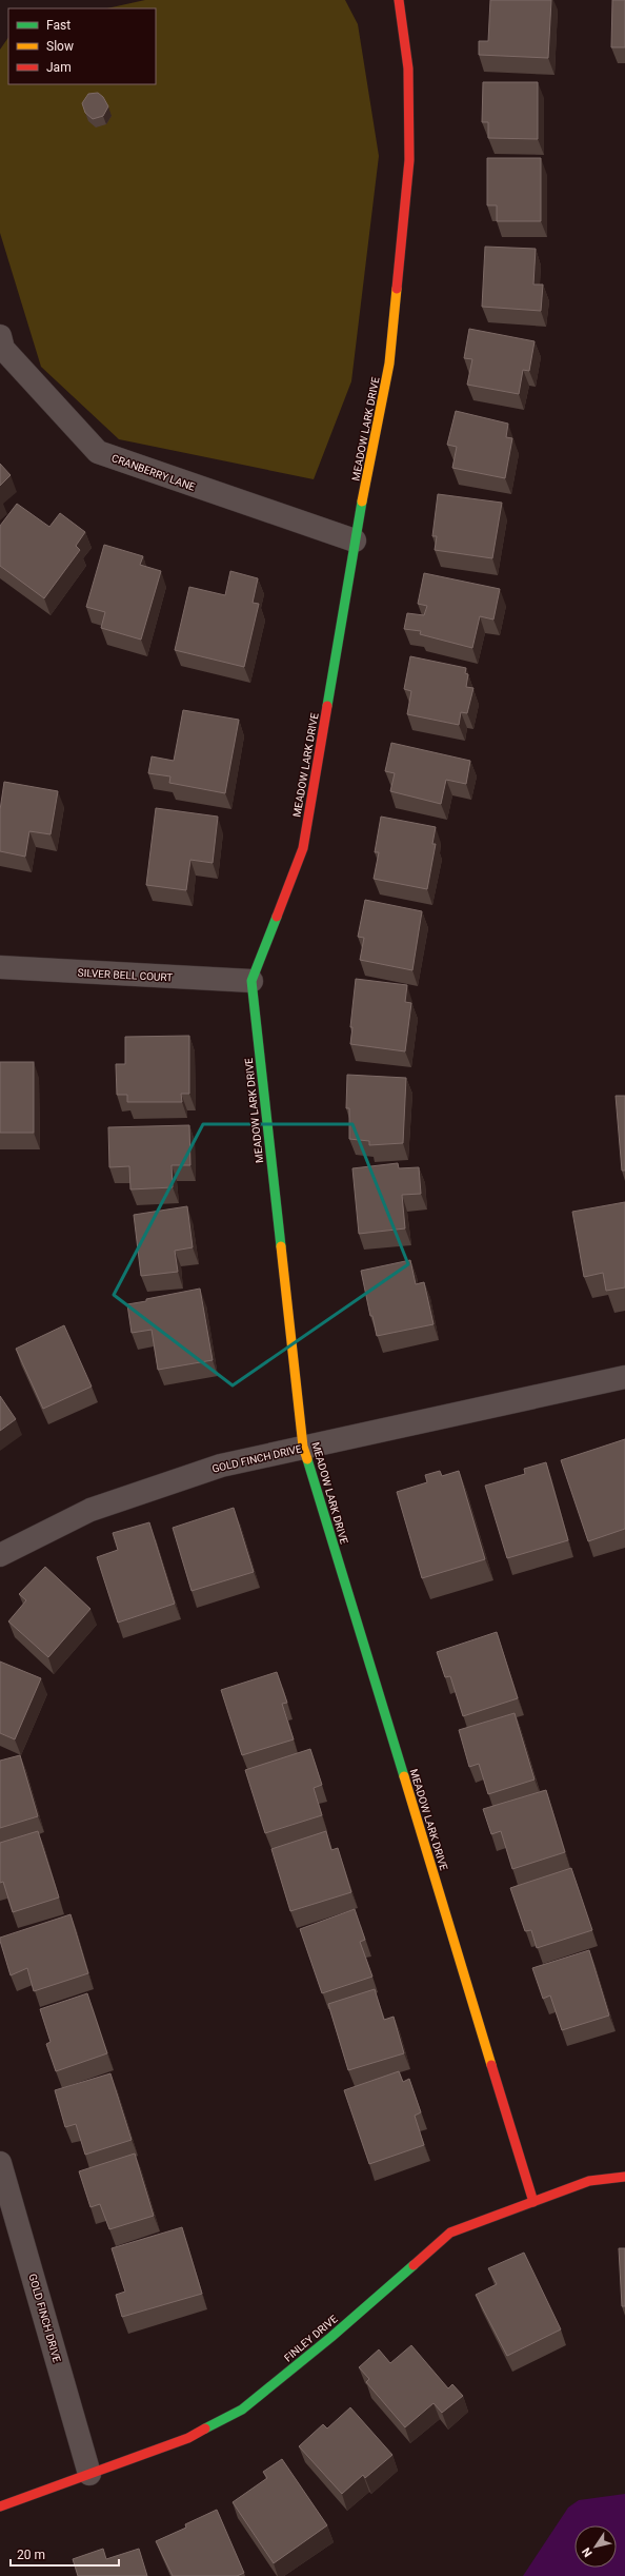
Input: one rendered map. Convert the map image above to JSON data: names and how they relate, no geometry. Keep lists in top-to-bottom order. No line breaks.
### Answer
{"streets":{"street":["MEADOW LARK DRIVE","CRANBERRY LANE","SILVER BELL COURT","GOLD FINCH DRIVE","FINLEY DRIVE"]},"crossings":[["MEADOW LARK DRIVE","CRANBERRY LANE"],["MEADOW LARK DRIVE","SILVER BELL COURT"],["MEADOW LARK DRIVE","GOLD FINCH DRIVE"],["MEADOW LARK DRIVE","FINLEY DRIVE"],["GOLD FINCH DRIVE","FINLEY DRIVE"]],"legend":["Fast","Slow","Jam"],"scale_bar":"20 m","north":"bottom left"}
